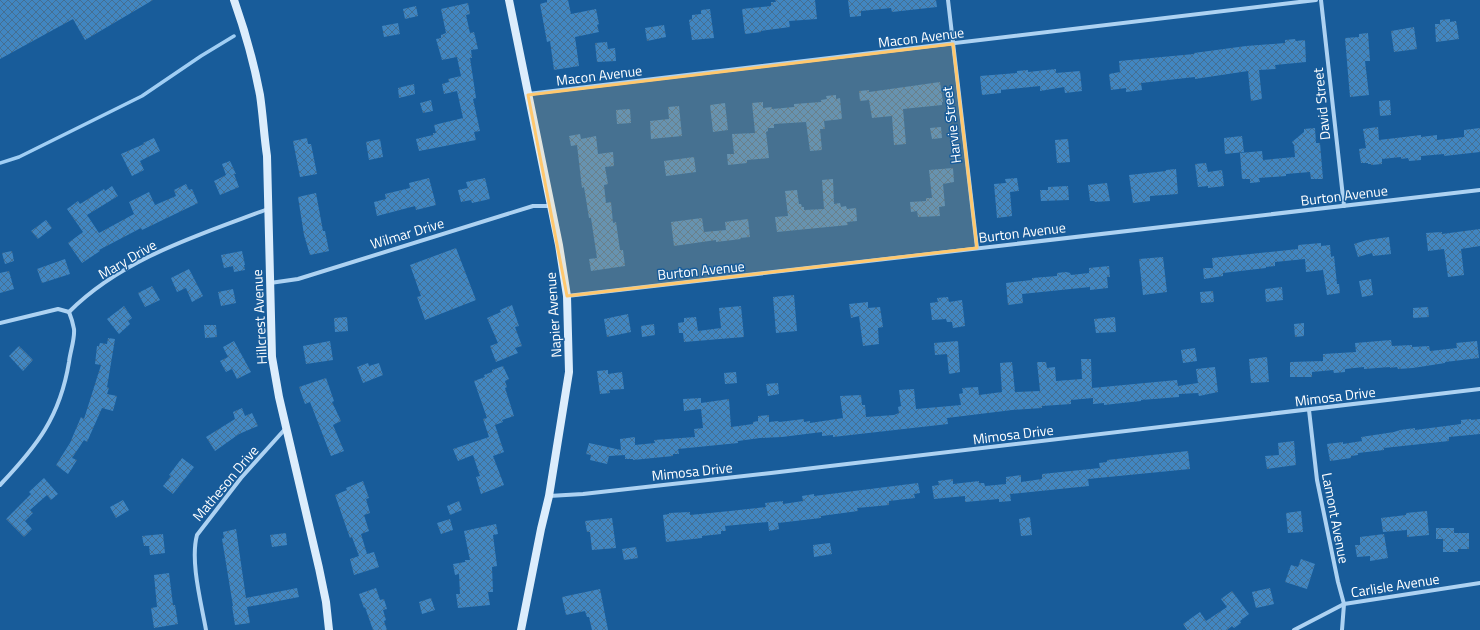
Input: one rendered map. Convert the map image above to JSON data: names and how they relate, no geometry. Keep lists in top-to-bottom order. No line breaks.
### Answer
{"streets":{"street":["Macon Avenue","David Street","Harvie Street","Burton Avenue","Wilmar Drive","Mary Drive","Napier Avenue","Hillcrest Avenue","Mimosa Drive","Matheson Drive","Lamont Avenue","Carlisle Avenue"]},"crossings":[["Macon Avenue","Harvie Street"],["Macon Avenue","Napier Avenue"],["David Street","Burton Avenue"],["Harvie Street","Burton Avenue"],["Burton Avenue","Napier Avenue"],["Wilmar Drive","Napier Avenue"],["Wilmar Drive","Hillcrest Avenue"],["Mary Drive","Hillcrest Avenue"],["Napier Avenue","Mimosa Drive"],["Hillcrest Avenue","Matheson Drive"],["Mimosa Drive","Lamont Avenue"],["Lamont Avenue","Carlisle Avenue"]]}
